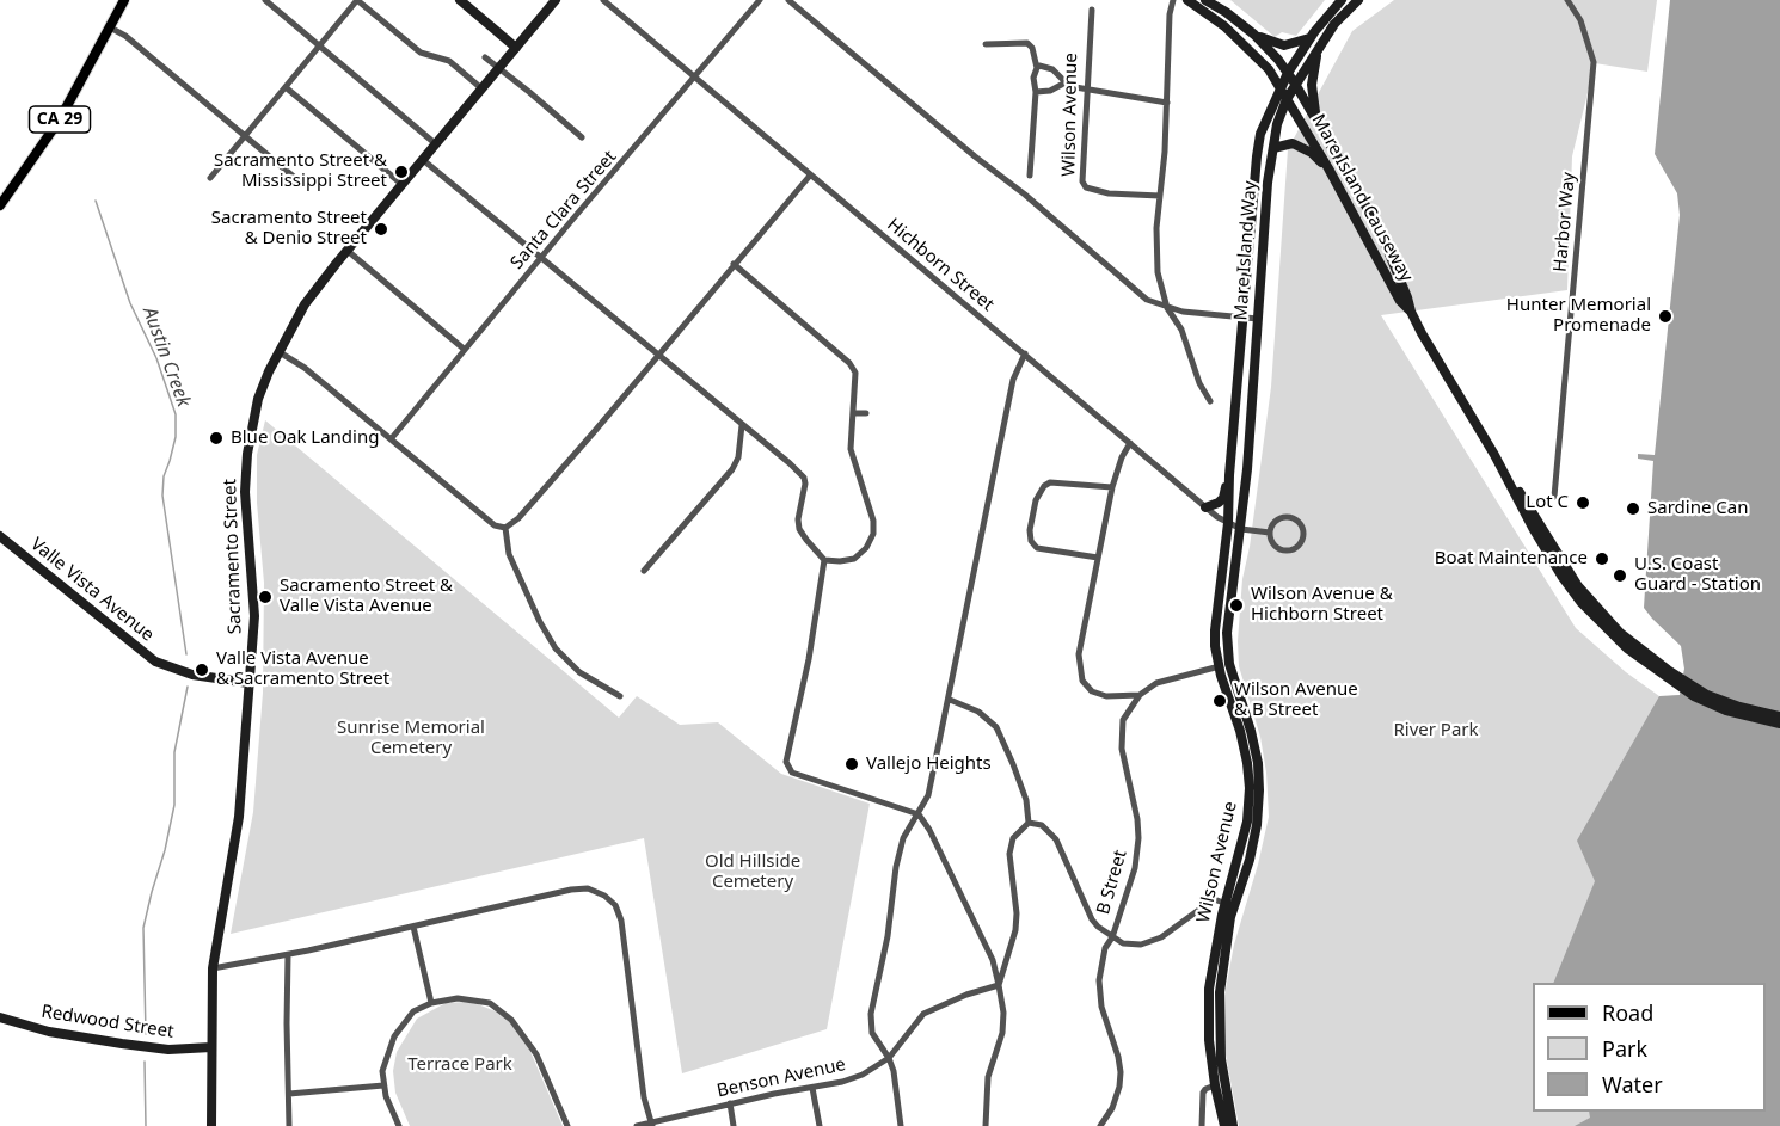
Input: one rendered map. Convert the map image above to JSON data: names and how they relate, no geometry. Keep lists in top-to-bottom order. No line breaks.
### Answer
{"streets":{"main road":["Wilson Avenue","CA 29","Mare Island Causeway","Mare Island Way","Sacramento Street","Valle Vista Avenue","Redwood Street"],"street":["Santa Clara Street","Harbor Way","Hichborn Street","B Street","Benson Avenue"]},"crossings":[["Wilson Avenue","Mare Island Way"],["Wilson Avenue","Hichborn Street"],["Mare Island Causeway","Mare Island Way"],["Santa Clara Street","Hichborn Street"],["Mare Island Way","Hichborn Street"],["Sacramento Street","Valle Vista Avenue"],["Sacramento Street","Redwood Street"]],"water":["Austin Creek"],"parks":["Sunrise Memorial Cemetery","River Park","Old Hillside Cemetery","Terrace Park"],"places":["Sacramento Street & Mississippi Street","Sacramento Street & Denio Street","Hunter Memorial Promenade","Blue Oak Landing","Lot C","Sardine Can","Boat Maintenance","U.S. Coast Guard - Station","Sacramento Street & Valle Vista Avenue","Wilson Avenue & Hichborn Street","Valle Vista Avenue & Sacramento Street","Wilson Avenue & B Street","Vallejo Heights"],"legend":["Road","Park","Water"]}
